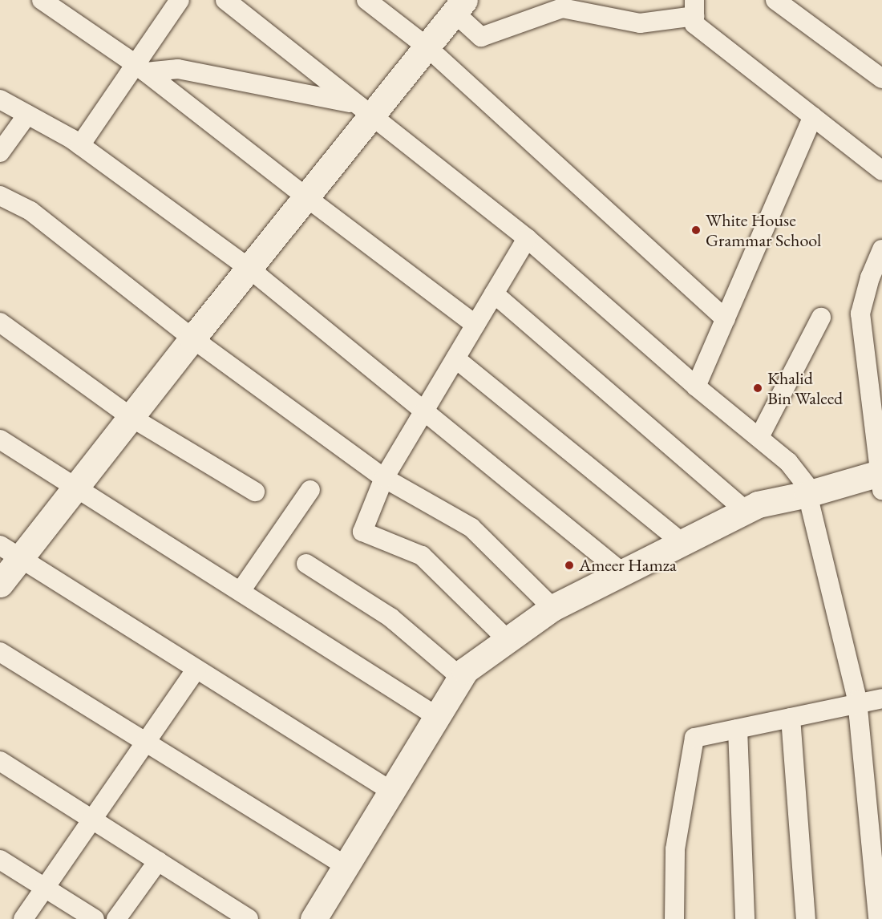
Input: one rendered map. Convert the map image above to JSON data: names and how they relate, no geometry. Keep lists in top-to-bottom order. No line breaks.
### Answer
{"places":["White House Grammar School","Khalid Bin Waleed","Ameer Hamza"]}
